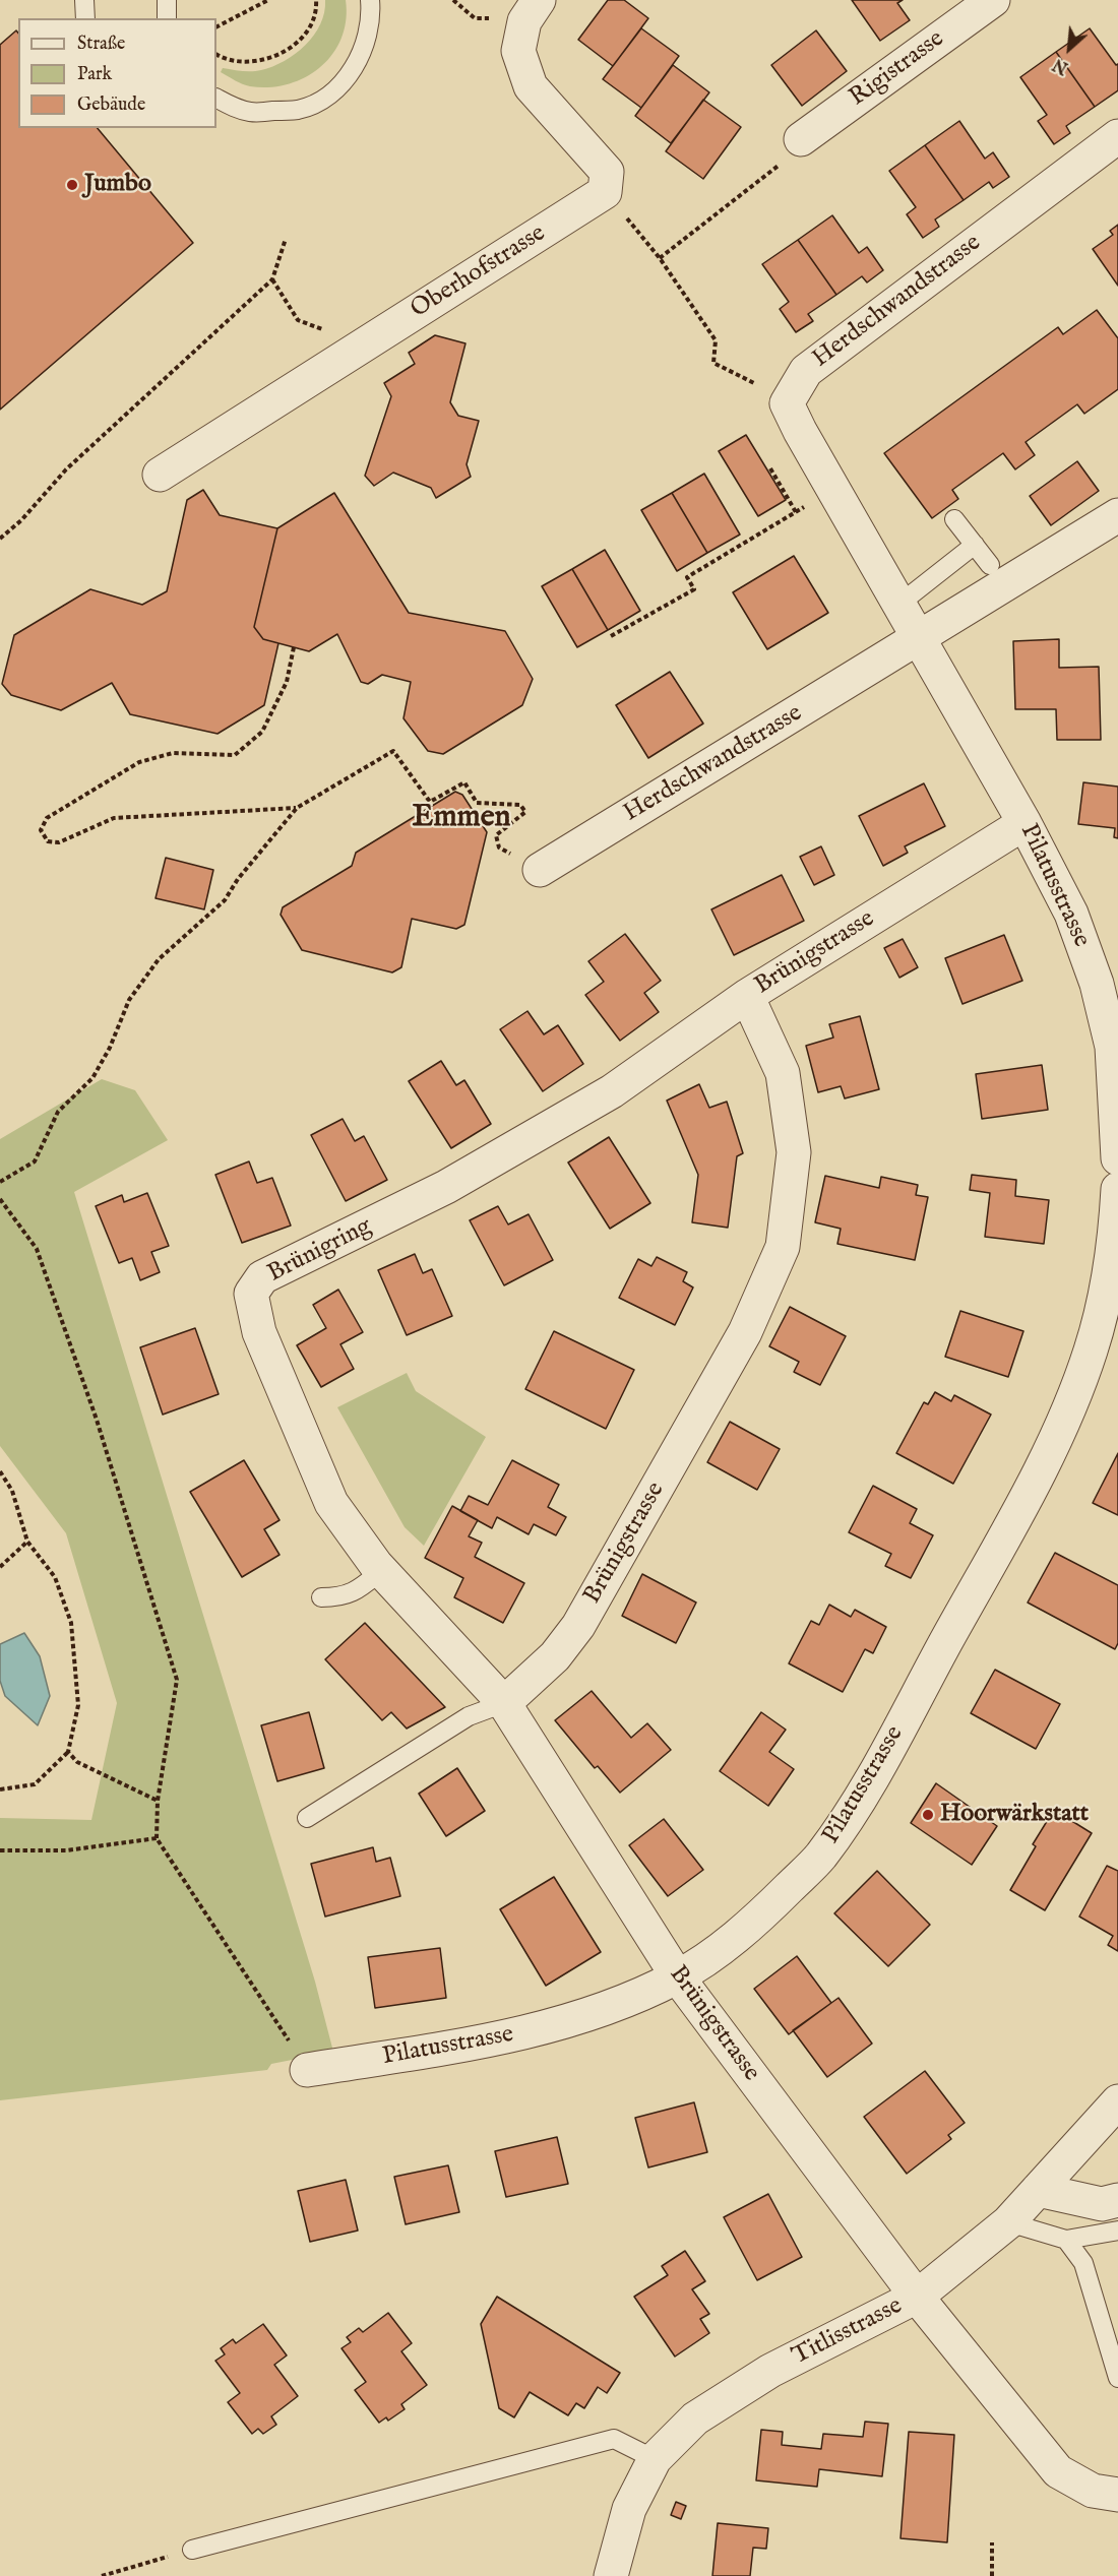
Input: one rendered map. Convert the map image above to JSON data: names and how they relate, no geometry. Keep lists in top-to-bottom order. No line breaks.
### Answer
{"streets":{"street":["Rigistrasse","Oberhofstrasse","Herdschwandstrasse","Pilatusstrasse","Brünigstrasse","Brünigring","Titlisstrasse"]},"crossings":[["Herdschwandstrasse","Pilatusstrasse"],["Pilatusstrasse","Brünigstrasse"],["Brünigstrasse","Brünigring"],["Brünigstrasse","Titlisstrasse"]],"districts":["Emmen"],"places":["Jumbo","Hoorwärkstatt"],"legend":["Straße","Park","Gebäude"],"north":"bottom left"}
